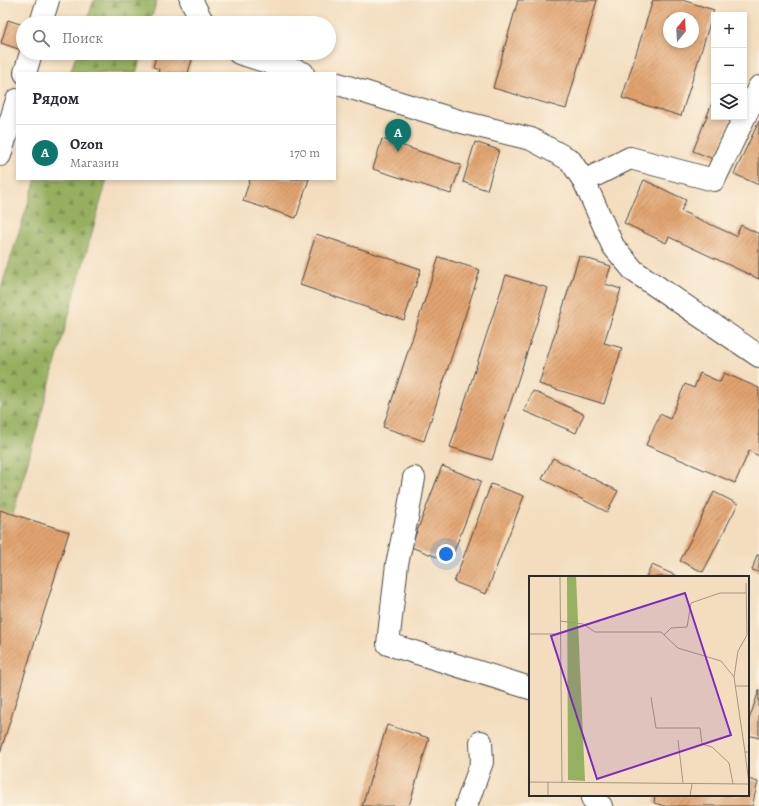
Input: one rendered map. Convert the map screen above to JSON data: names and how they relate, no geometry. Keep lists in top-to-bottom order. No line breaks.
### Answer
{"north":"top","page":{"map_buttons":["+","−"],"search":"Поиск","heading":"Рядом","pins":"A","list":[{"mark":"A","name":"Ozon","note":"Магазин","value":"170 m"}]}}
